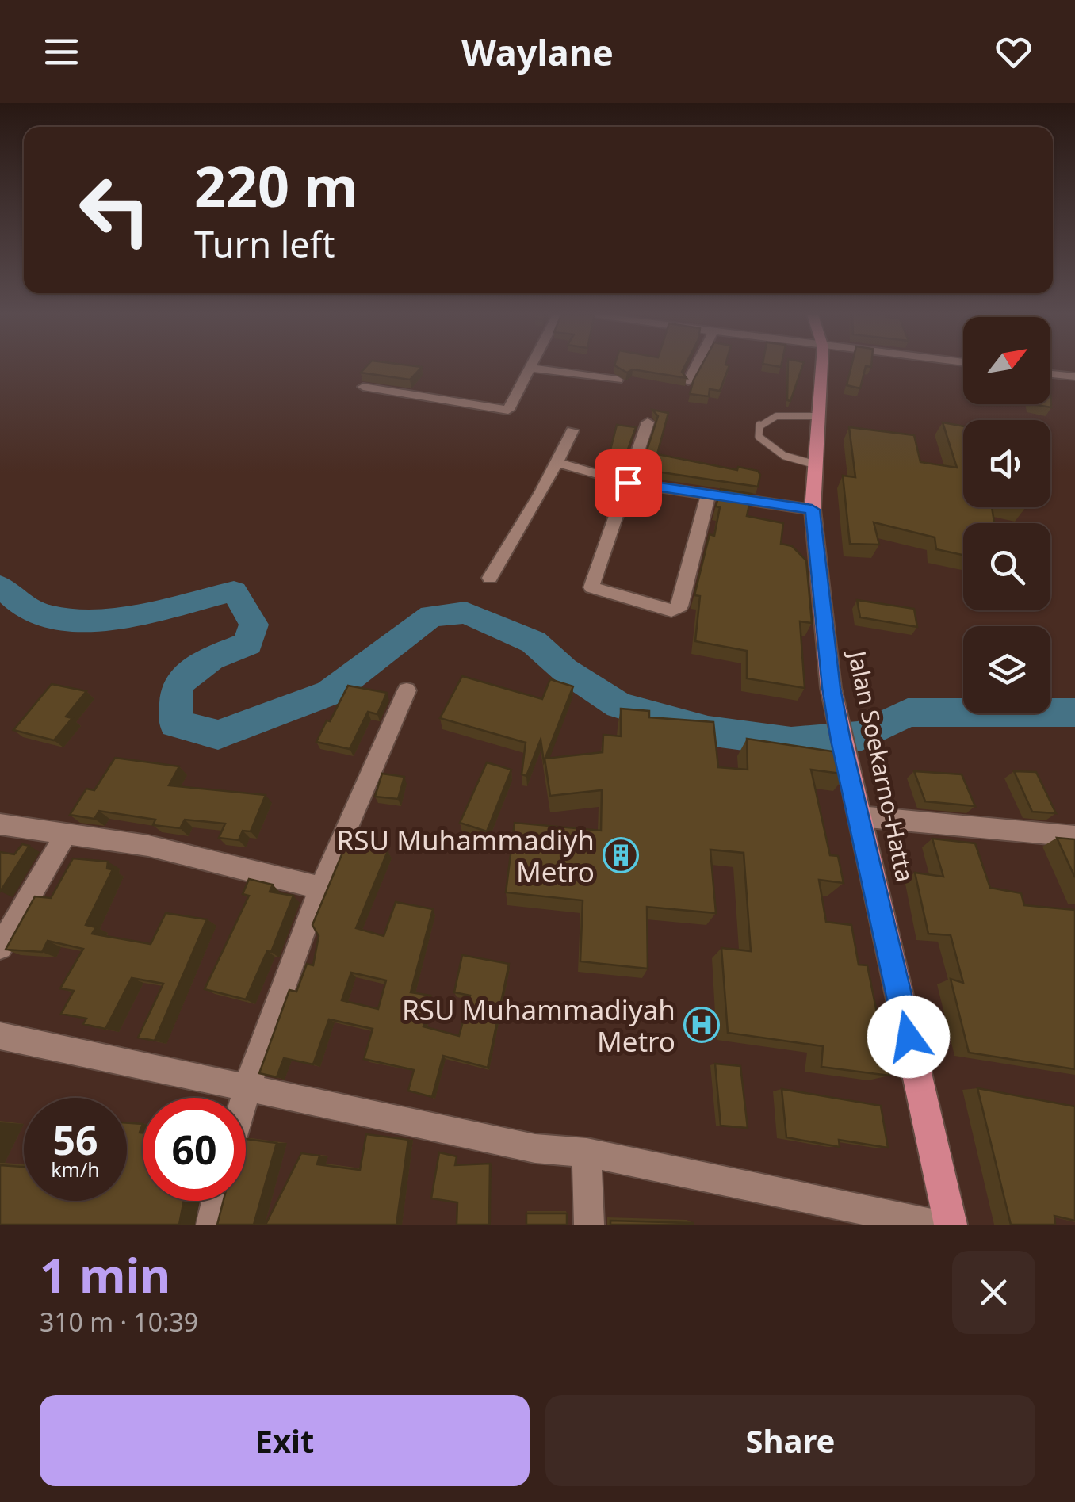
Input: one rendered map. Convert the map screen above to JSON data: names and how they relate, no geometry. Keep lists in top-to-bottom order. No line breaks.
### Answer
{"streets":{"main road":["Jalan Soekarno-Hatta"]},"places":{"building":["RSU Muhammadiyh Metro"],"hospital":["RSU Muhammadiyah Metro"]},"north":"top right","page":{"header":"Waylane","turn":["220 m","Turn left"],"speed":"56 km/h","limit":"60","heading":["1 min","310 m · 10:39"],"buttons":["Exit","Share"]}}
